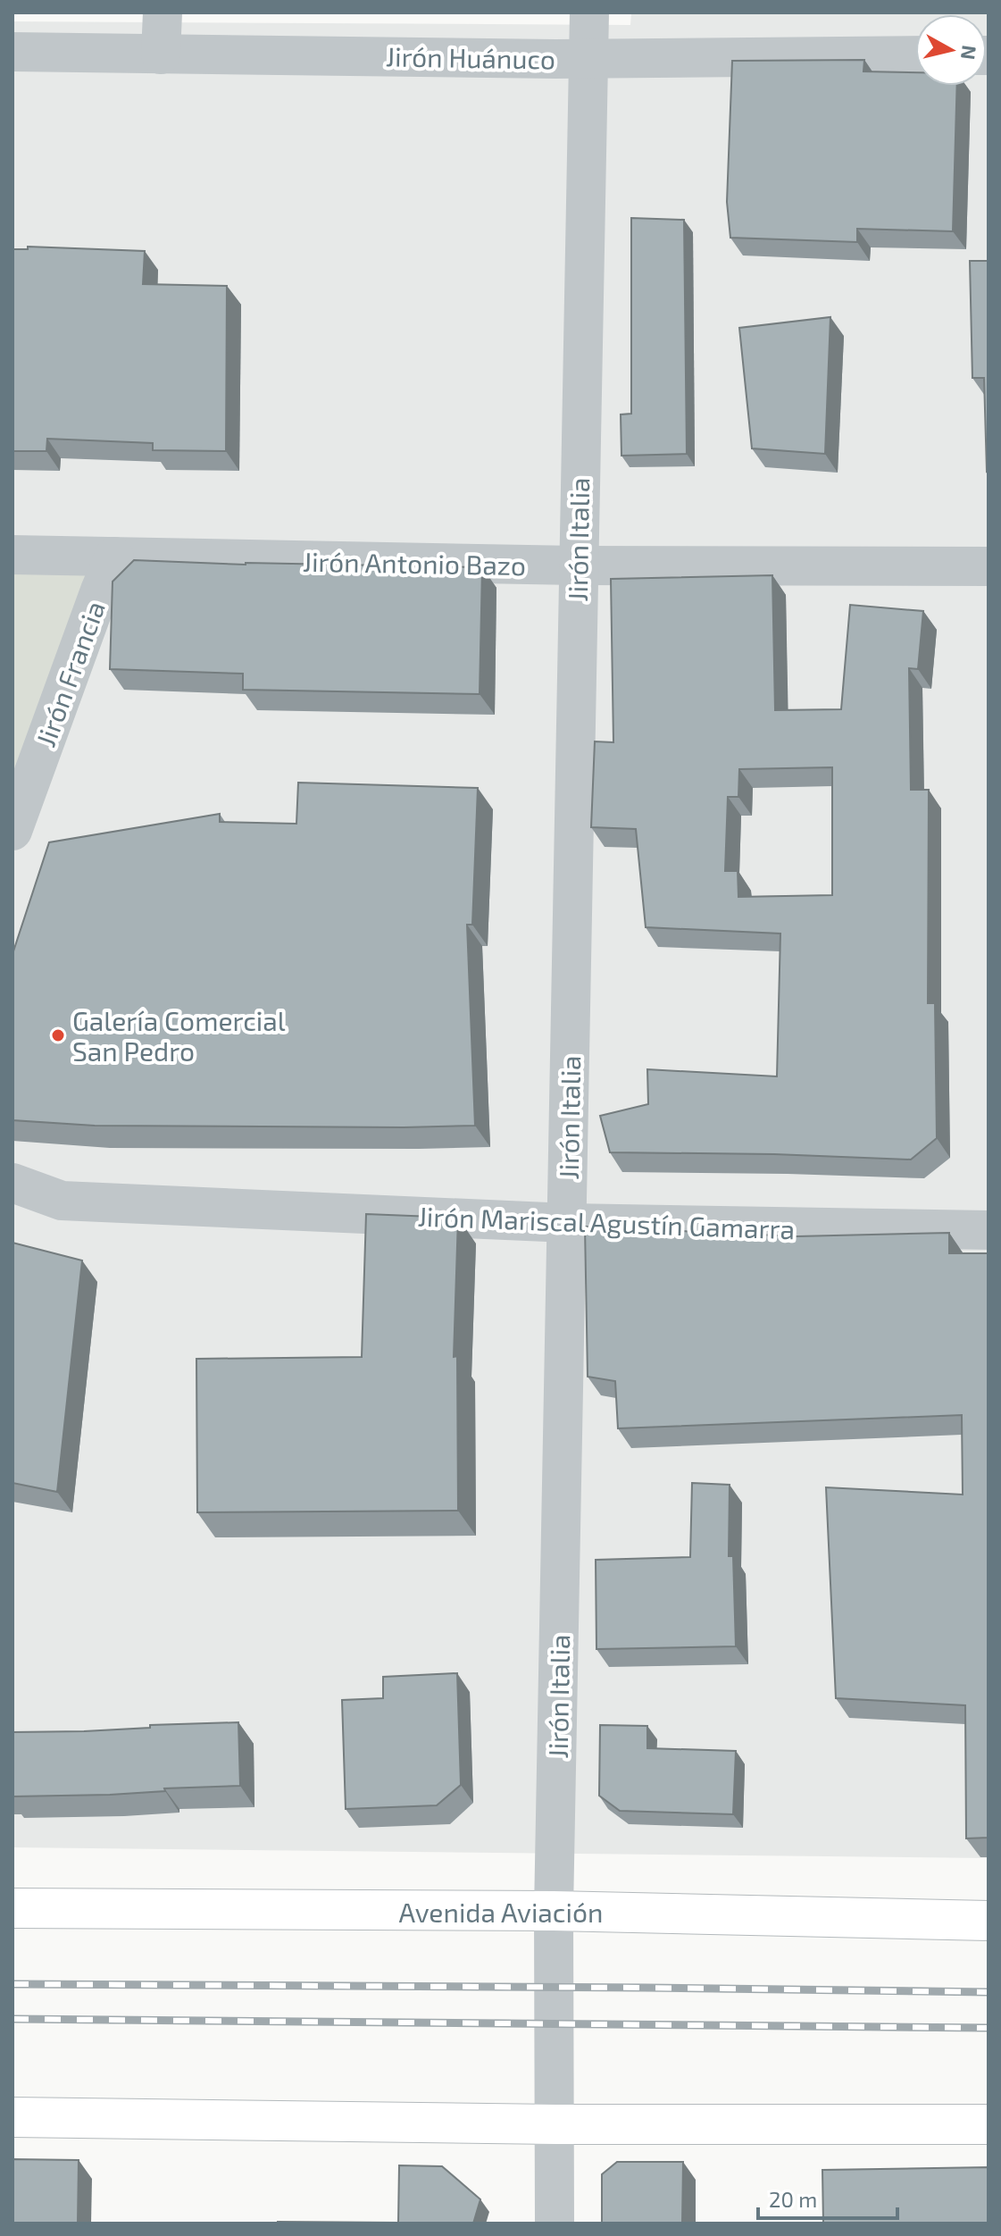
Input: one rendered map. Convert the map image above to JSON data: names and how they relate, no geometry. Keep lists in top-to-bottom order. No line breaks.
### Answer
{"streets":{"main road":["Avenida Aviación"],"street":["Jirón Huánuco","Jirón Italia","Jirón Antonio Bazo","Jirón Francia","Jirón Mariscal Agustín Gamarra"]},"crossings":[["Jirón Huánuco","Jirón Italia"],["Jirón Italia","Jirón Antonio Bazo"],["Jirón Italia","Jirón Mariscal Agustín Gamarra"],["Jirón Italia","Avenida Aviación"],["Jirón Antonio Bazo","Jirón Francia"]],"places":["Galería Comercial San Pedro"],"scale_bar":"20 m","north":"right"}
